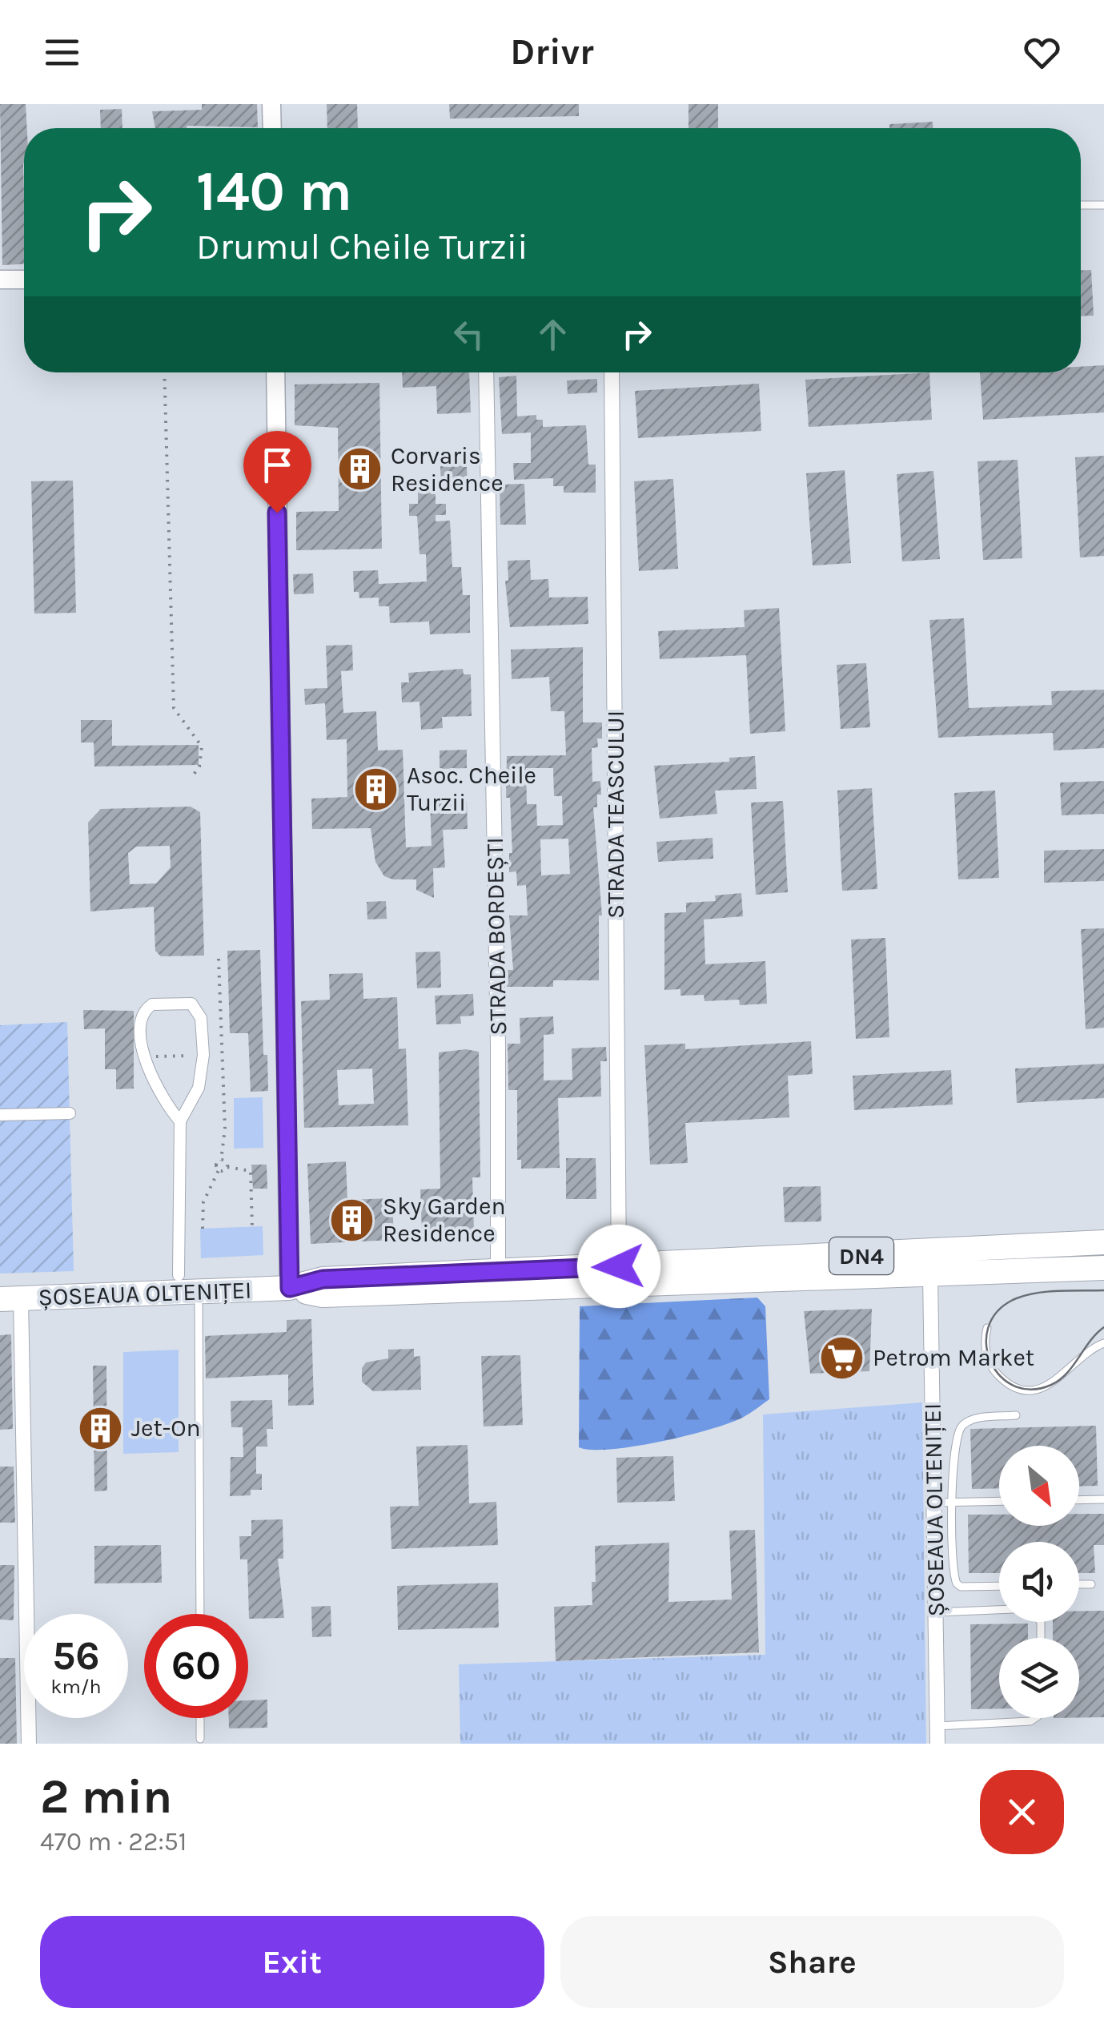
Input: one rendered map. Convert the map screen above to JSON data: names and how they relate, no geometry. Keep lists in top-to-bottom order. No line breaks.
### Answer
{"streets":{"main road":["DN4","ȘOSEAUA OLTENIȚEI"],"street":["STRADA TEASCULUI","STRADA BORDEȘTI"]},"crossings":[["STRADA TEASCULUI","ȘOSEAUA OLTENIȚEI"],["STRADA BORDEȘTI","ȘOSEAUA OLTENIȚEI"]],"places":{"building":["Corvaris Residence","Asoc. Cheile Turzii","Sky Garden Residence","Jet-On"],"supermarket":["Petrom Market"]},"north":"bottom right","page":{"header":"Drivr","turn":["140 m","Drumul Cheile Turzii"],"speed":"56 km/h","limit":"60","heading":["2 min","470 m · 22:51"],"buttons":["Exit","Share"]}}
